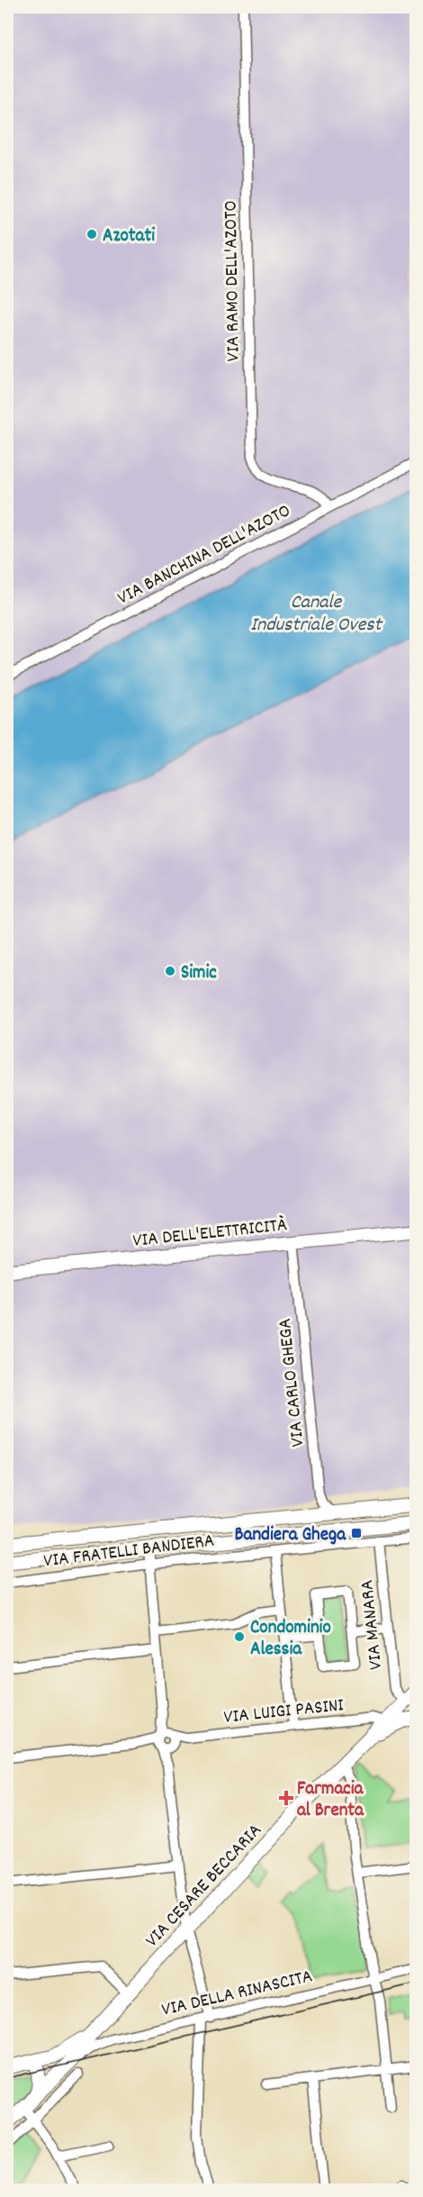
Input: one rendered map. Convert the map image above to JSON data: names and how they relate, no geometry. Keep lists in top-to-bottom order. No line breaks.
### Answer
{"streets":{"street":["VIA RAMO DELL'AZOTO","VIA BANCHINA DELL'AZOTO","VIA DELL'ELETTRICITÀ","VIA CARLO GHEGA","VIA FRATELLI BANDIERA","VIA MANARA","VIA LUIGI PASINI","VIA CESARE BECCARIA","VIA DELLA RINASCITA"]},"crossings":[["VIA RAMO DELL'AZOTO","VIA BANCHINA DELL'AZOTO"],["VIA DELL'ELETTRICITÀ","VIA CARLO GHEGA"],["VIA CARLO GHEGA","VIA FRATELLI BANDIERA"],["VIA FRATELLI BANDIERA","VIA MANARA"],["VIA MANARA","VIA CESARE BECCARIA"],["VIA LUIGI PASINI","VIA CESARE BECCARIA"],["VIA CESARE BECCARIA","VIA DELLA RINASCITA"]],"water":["Canale Industriale Ovest"],"places":{"other":["Azotati","Simic","Condominio Alessia"],"transit":["Bandiera Ghega"],"health":["Farmacia al Brenta"]}}
